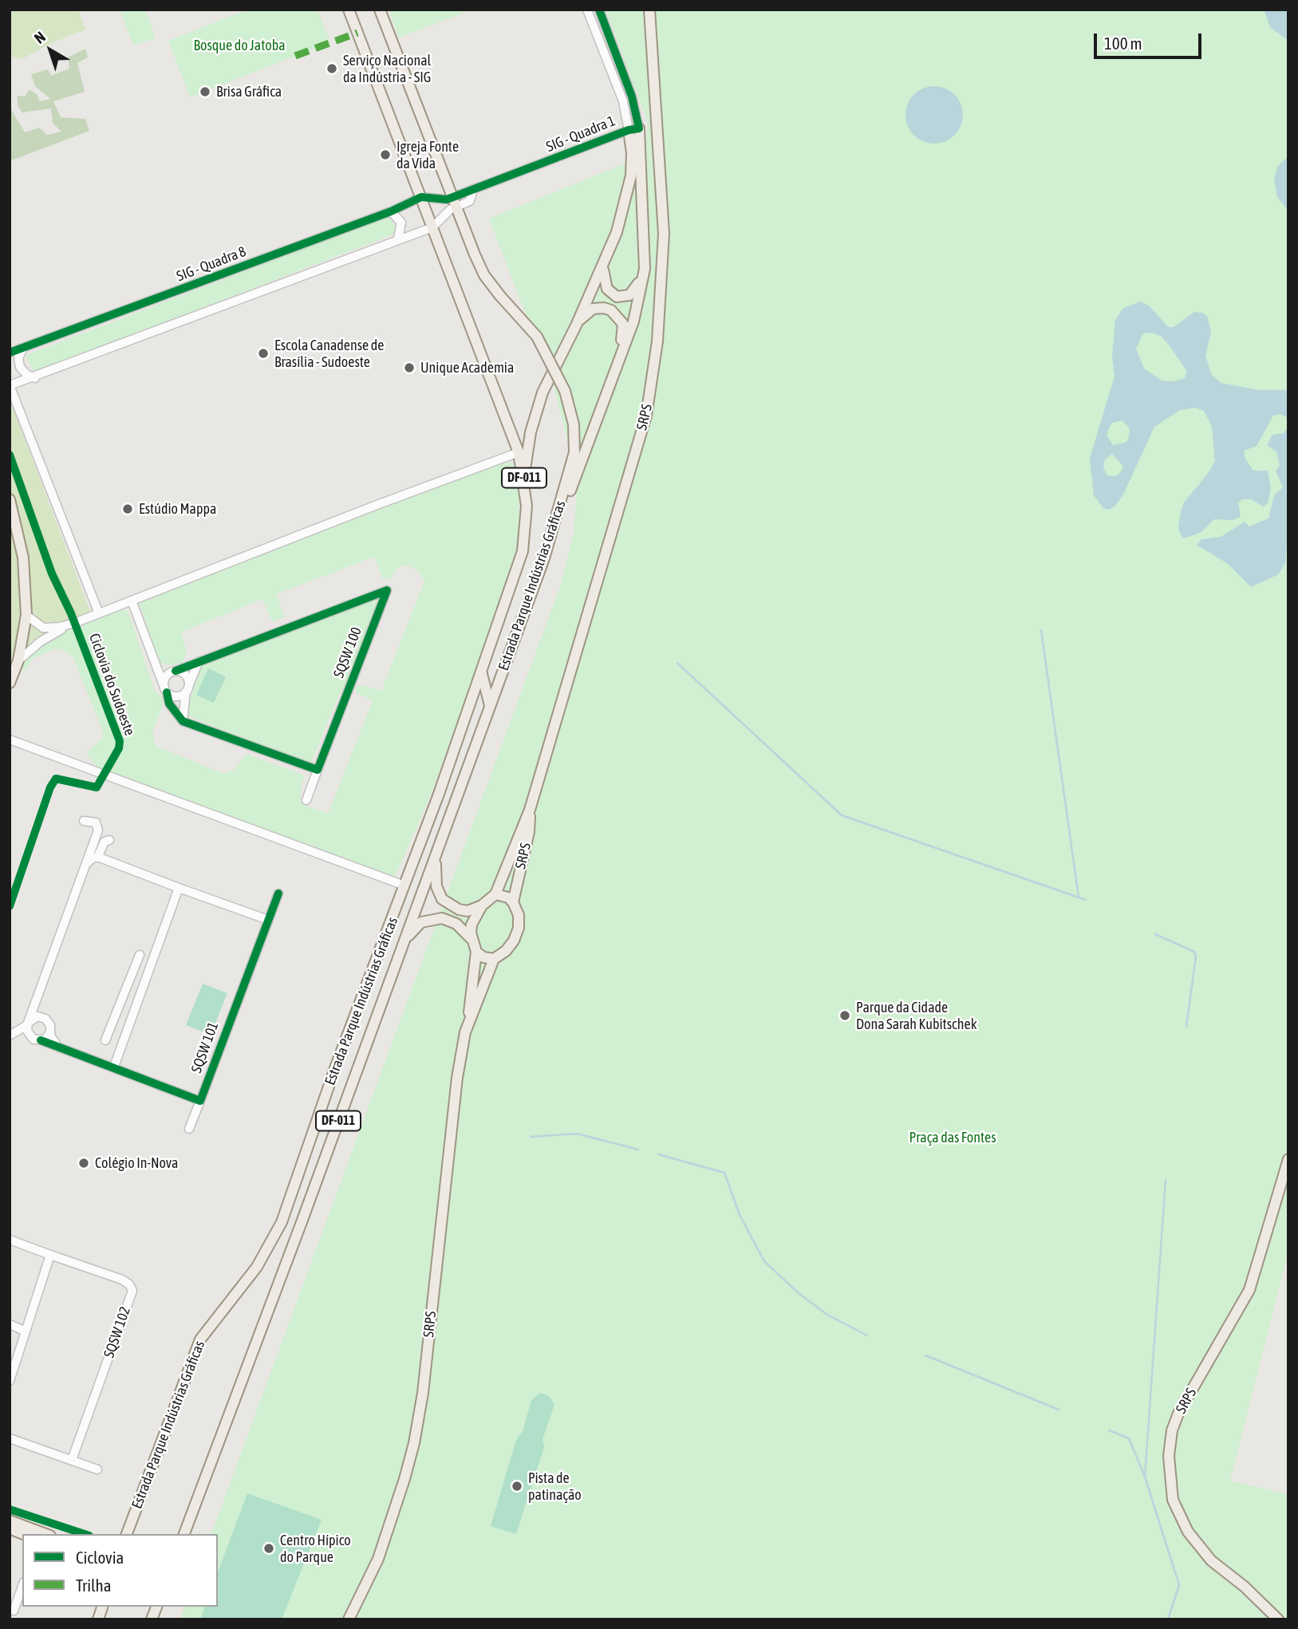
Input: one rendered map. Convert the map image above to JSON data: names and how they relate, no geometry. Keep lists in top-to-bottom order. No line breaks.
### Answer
{"streets":{"main road":["SRPS","DF-011","Estrada Parque Indústrias Gráficas"],"street":["SIG - Quadra 1","SIG - Quadra 8","SQSW 100","SQSW 101","SQSW 102"],"cycle path":["Ciclovia do Sudoeste"]},"crossings":[["SIG - Quadra 1","Estrada Parque Indústrias Gráficas"],["SIG - Quadra 8","Estrada Parque Indústrias Gráficas"]],"parks":["Bosque do Jatoba","Praça das Fontes"],"places":["Serviço Nacional da Indústria - SIG","Brisa Gráfica","Igreja Fonte da Vida","Escola Canadense de Brasília - Sudoeste","Unique Academia","Estúdio Mappa","Parque da Cidade Dona Sarah Kubitschek","Colégio In-Nova","Pista de patinação","Centro Hípico do Parque"],"legend":["Ciclovia","Trilha"],"scale_bar":"100 m","north":"top left"}
